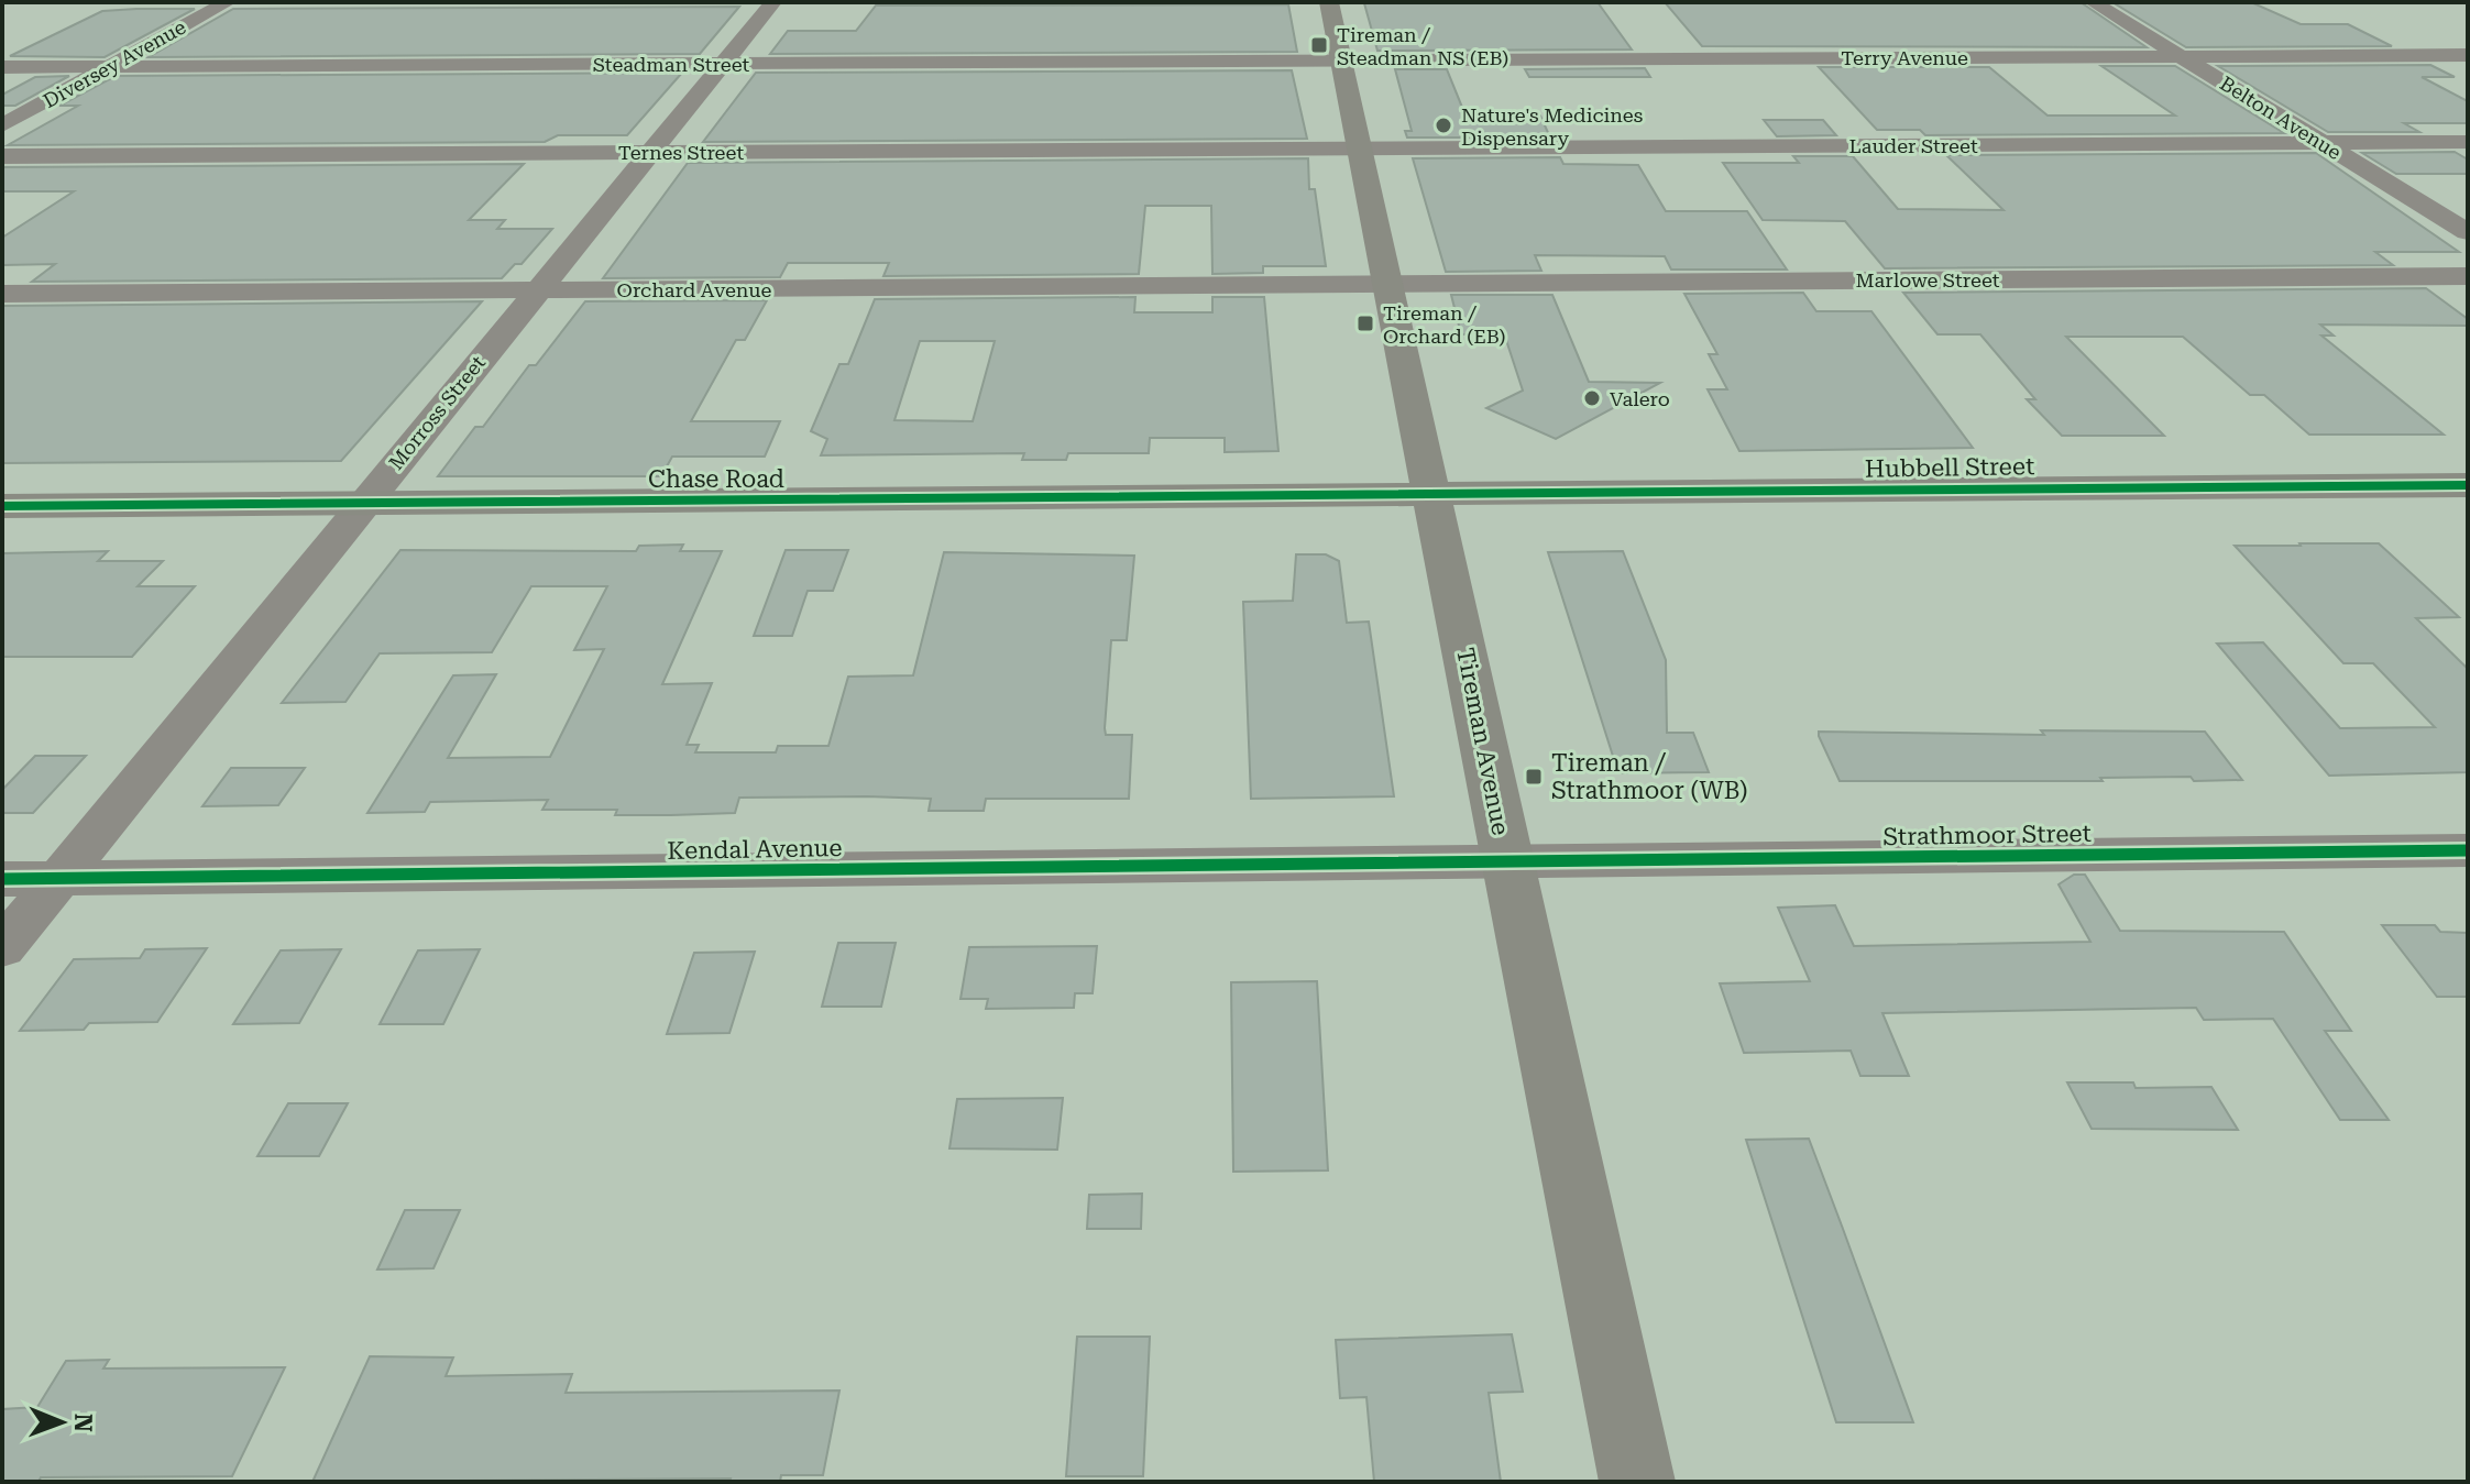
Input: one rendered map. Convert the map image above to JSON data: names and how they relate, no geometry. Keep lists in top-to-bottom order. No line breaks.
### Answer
{"streets":{"street":["Terry Avenue","Diversey Avenue","Steadman Street","Belton Avenue","Lauder Street","Ternes Street","Marlowe Street","Orchard Avenue","Morross Street","Hubbell Street","Chase Road","Tireman Avenue","Strathmoor Street","Kendal Avenue"]},"crossings":[["Terry Avenue","Steadman Street"],["Terry Avenue","Belton Avenue"],["Terry Avenue","Tireman Avenue"],["Diversey Avenue","Steadman Street"],["Steadman Street","Morross Street"],["Steadman Street","Tireman Avenue"],["Belton Avenue","Lauder Street"],["Lauder Street","Ternes Street"],["Lauder Street","Tireman Avenue"],["Ternes Street","Morross Street"],["Ternes Street","Tireman Avenue"],["Marlowe Street","Orchard Avenue"],["Marlowe Street","Tireman Avenue"],["Orchard Avenue","Morross Street"],["Orchard Avenue","Tireman Avenue"],["Morross Street","Chase Road"],["Morross Street","Kendal Avenue"],["Hubbell Street","Chase Road"],["Hubbell Street","Tireman Avenue"],["Chase Road","Tireman Avenue"],["Tireman Avenue","Strathmoor Street"],["Tireman Avenue","Kendal Avenue"],["Strathmoor Street","Kendal Avenue"]],"places":{"transit":["Tireman / Steadman NS (EB)","Tireman / Orchard (EB)","Tireman / Strathmoor (WB)"],"other":["Nature's Medicines Dispensary","Valero"]},"north":"right"}
